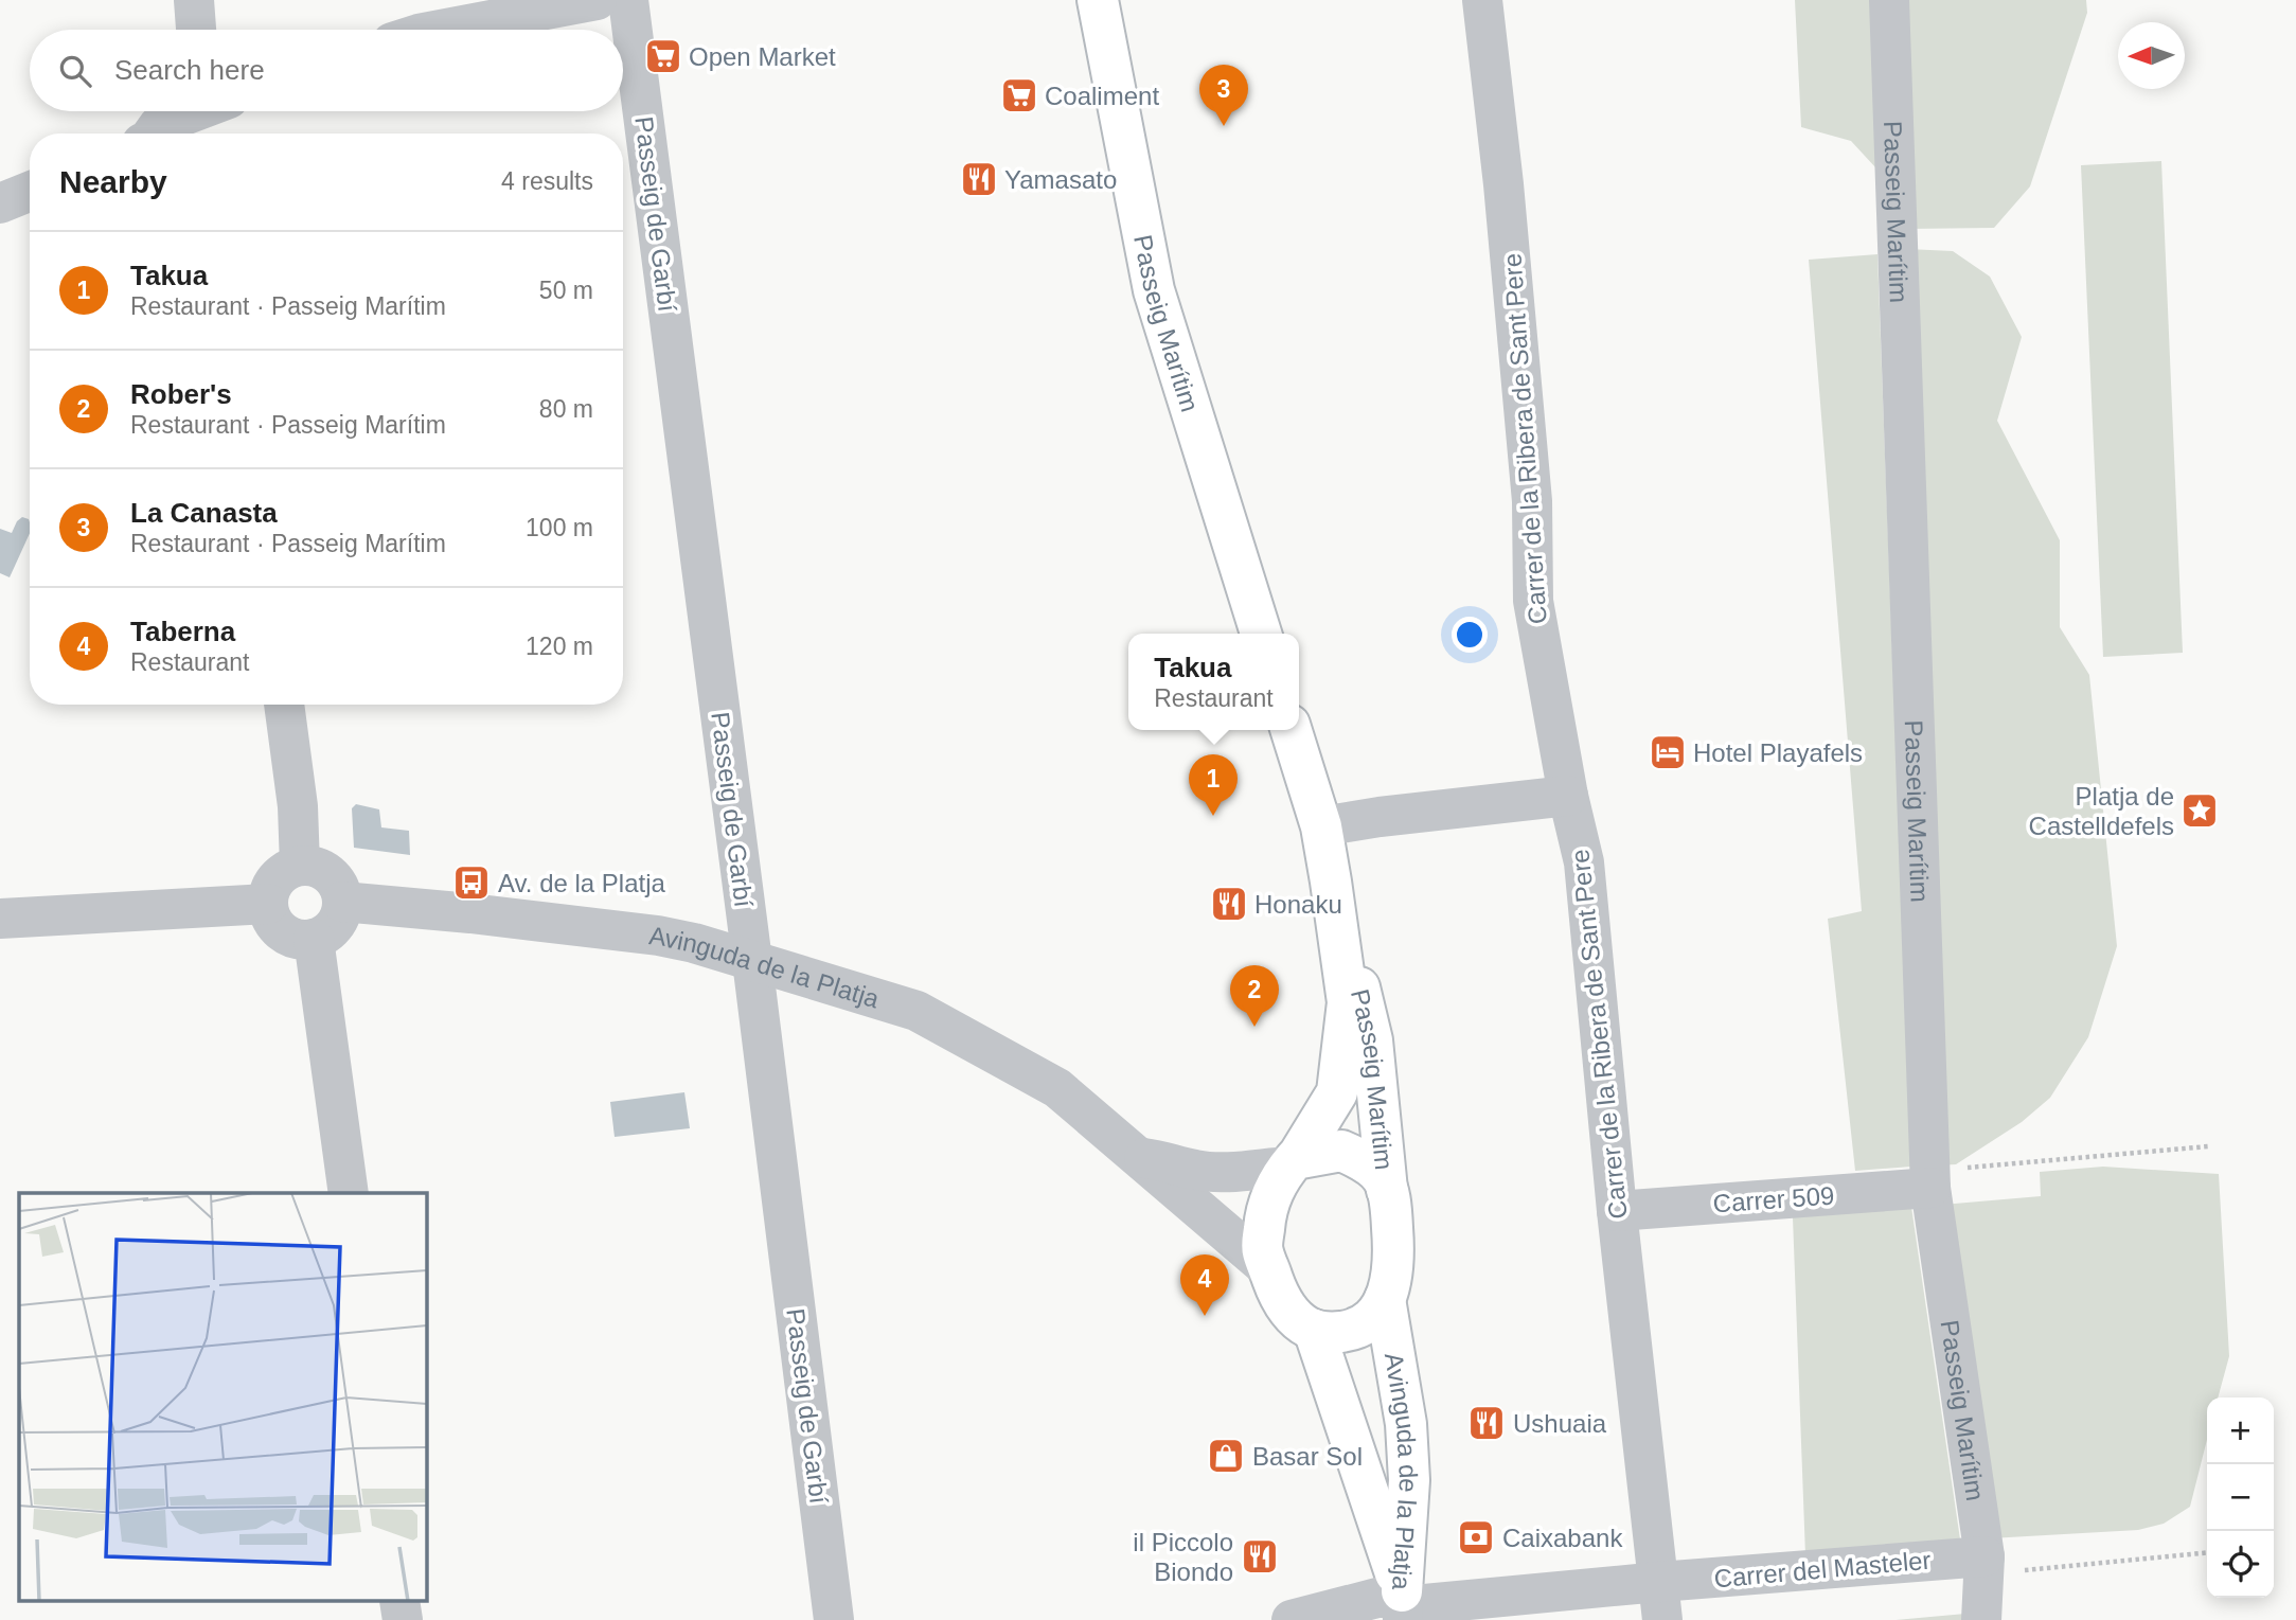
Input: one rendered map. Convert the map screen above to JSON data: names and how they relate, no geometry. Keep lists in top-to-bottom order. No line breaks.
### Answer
{"streets":{"street":["Passeig Marítim","Passeig de Garbí","Carrer de la Ribera de Sant Pere","Avinguda de la Platja","Carrer 509","Carrer del Masteler"]},"crossings":[["Passeig Marítim","Avinguda de la Platja"],["Passeig Marítim","Carrer 509"],["Passeig Marítim","Carrer del Masteler"],["Passeig de Garbí","Avinguda de la Platja"],["Carrer de la Ribera de Sant Pere","Carrer 509"],["Carrer de la Ribera de Sant Pere","Carrer del Masteler"],["Avinguda de la Platja","Carrer del Masteler"]],"places":{"supermarket":["Open Market","Coaliment"],"restaurant":["Yamasato","Honaku","Ushuaia","il Piccolo Biondo"],"hotel":["Hotel Playafels"],"place":["Platja de Castelldefels"],"bus stop":["Av. de la Platja"],"shop":["Basar Sol"],"bank":["Caixabank"]},"north":"left","page":{"search":"Search here","pins":["3","1","2","4"],"heading":["Nearby","4 results"],"list":[{"mark":"1","name":"Takua","note":"Restaurant · Passeig Marítim","value":"50 m"},{"mark":"2","name":"Rober's","note":"Restaurant · Passeig Marítim","value":"80 m"},{"mark":"3","name":"La Canasta","note":"Restaurant · Passeig Marítim","value":"100 m"},{"mark":"4","name":"Taberna","note":"Restaurant","value":"120 m"}],"popup":["Takua","Restaurant"],"map_buttons":["+","−"]}}
